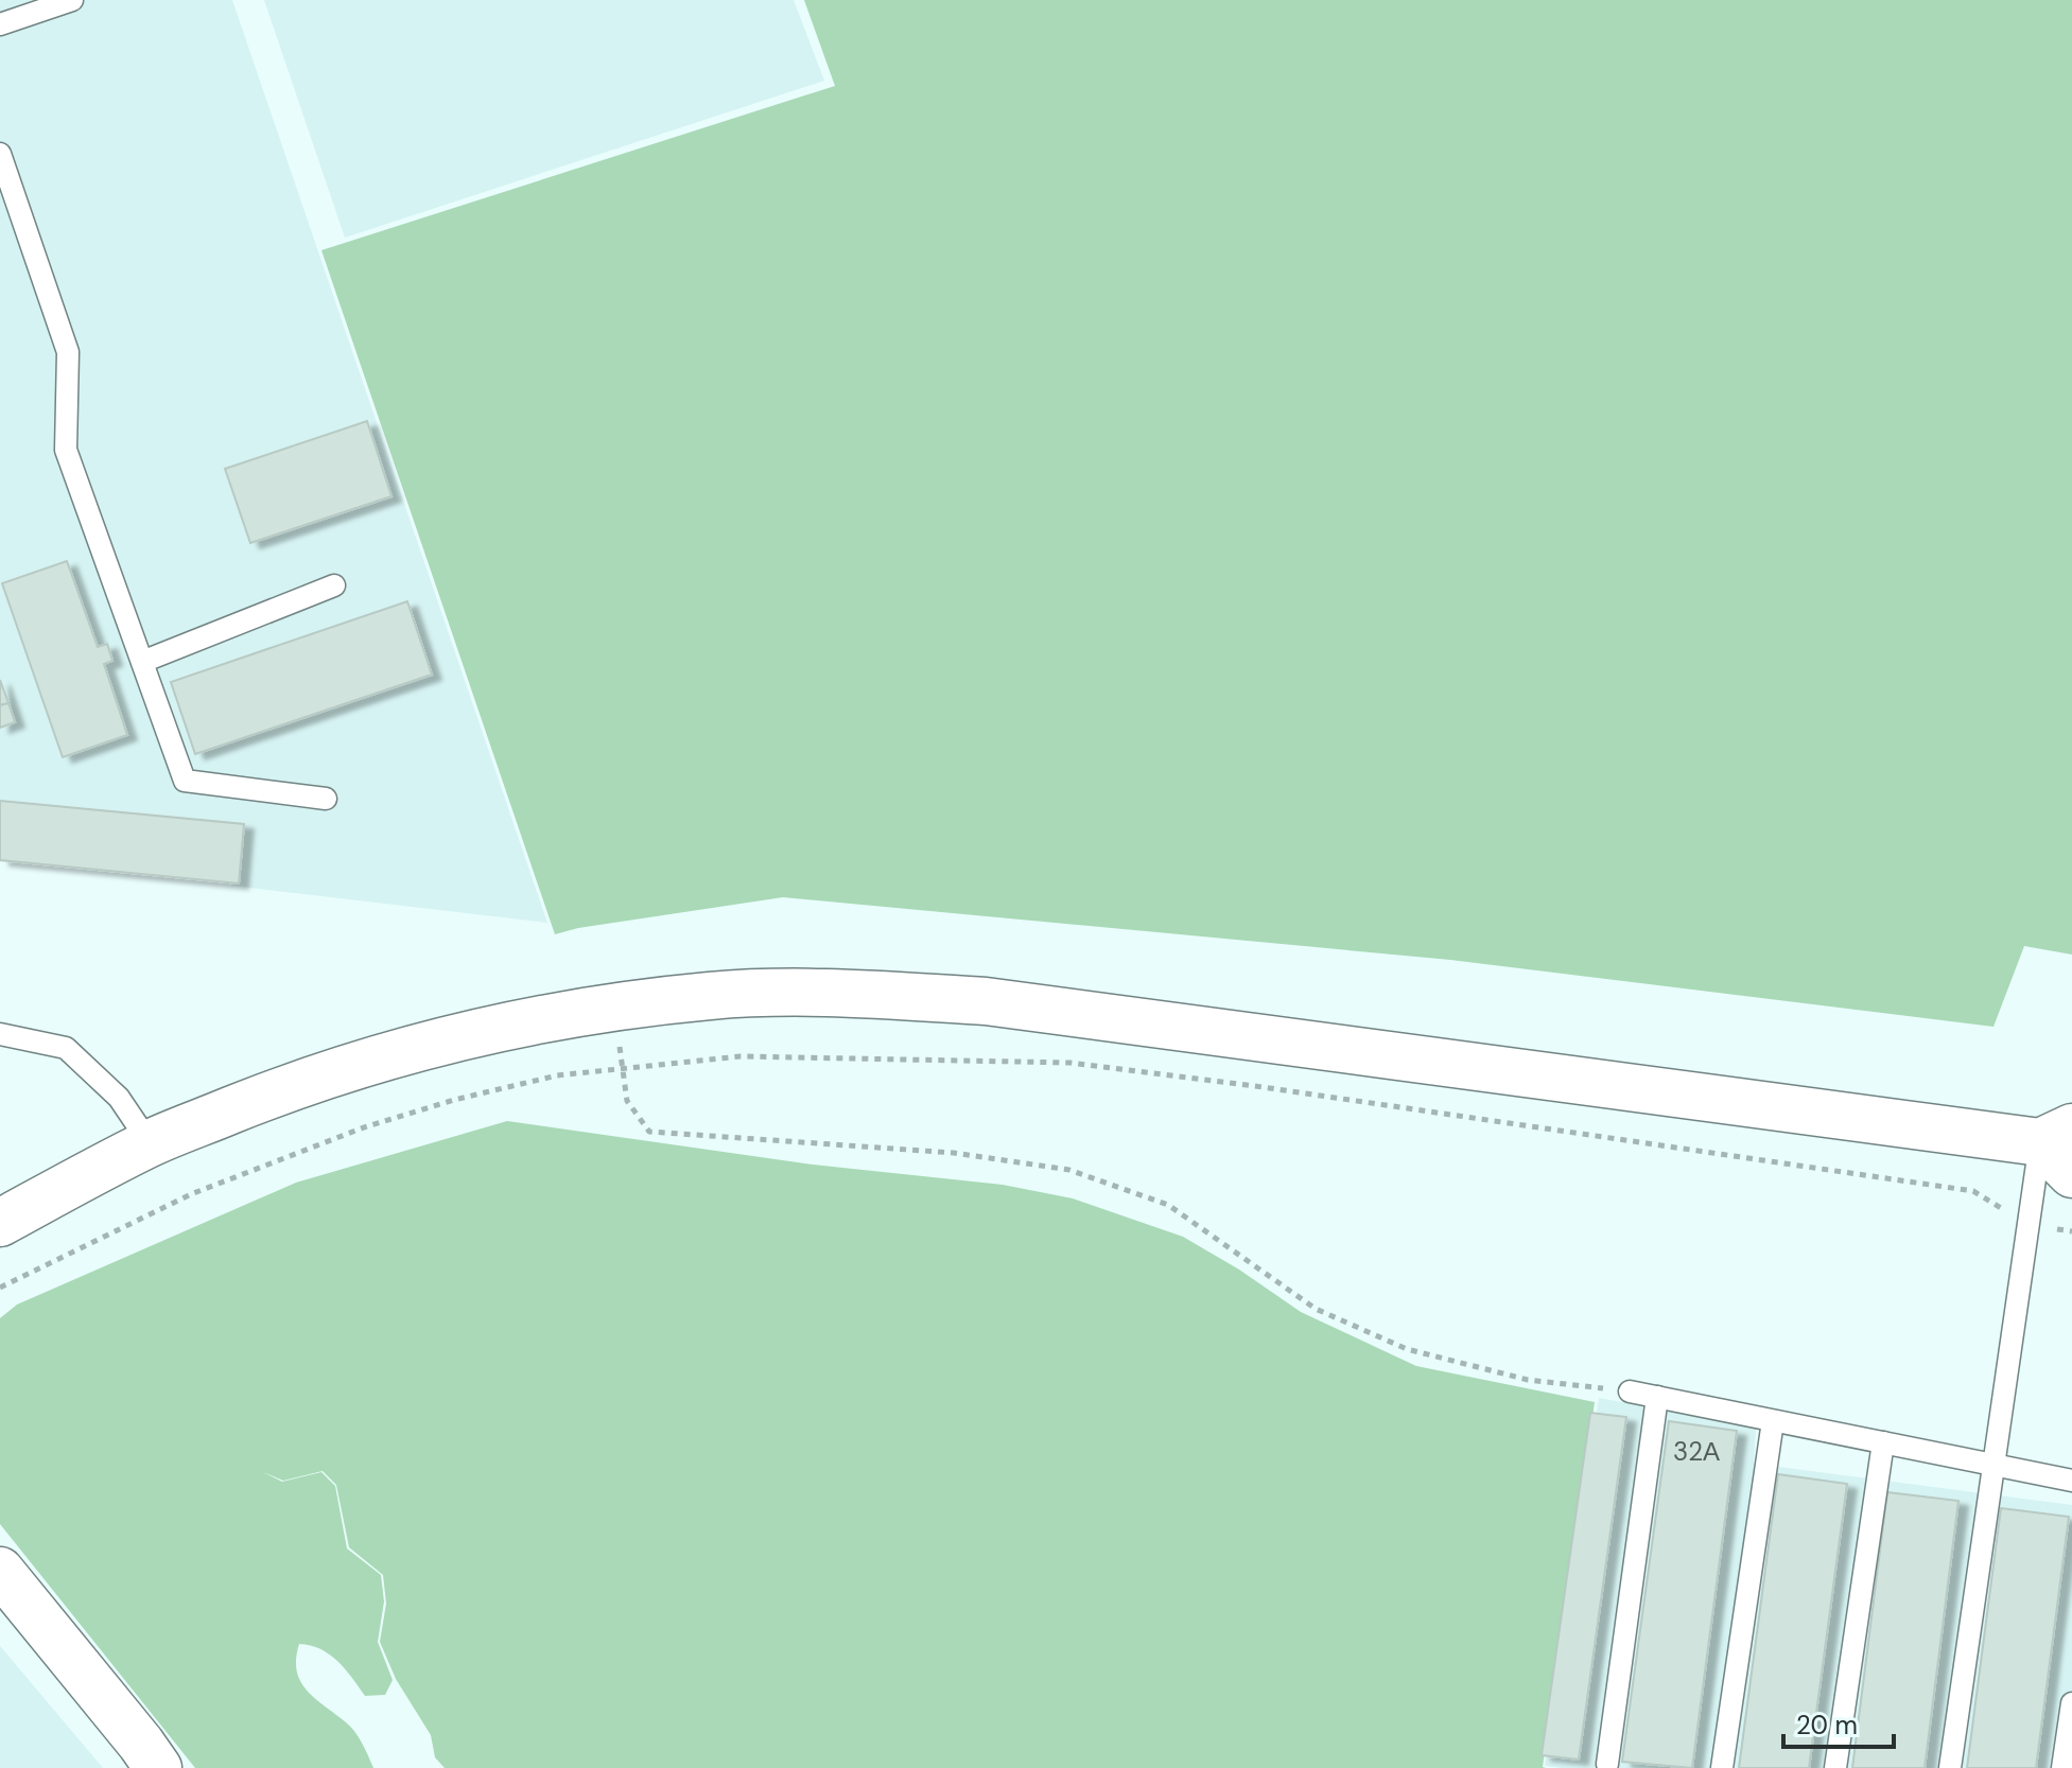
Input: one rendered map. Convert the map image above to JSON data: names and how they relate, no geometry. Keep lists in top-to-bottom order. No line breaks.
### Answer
{"house_numbers":["32А"],"scale_bar":"20 m"}
